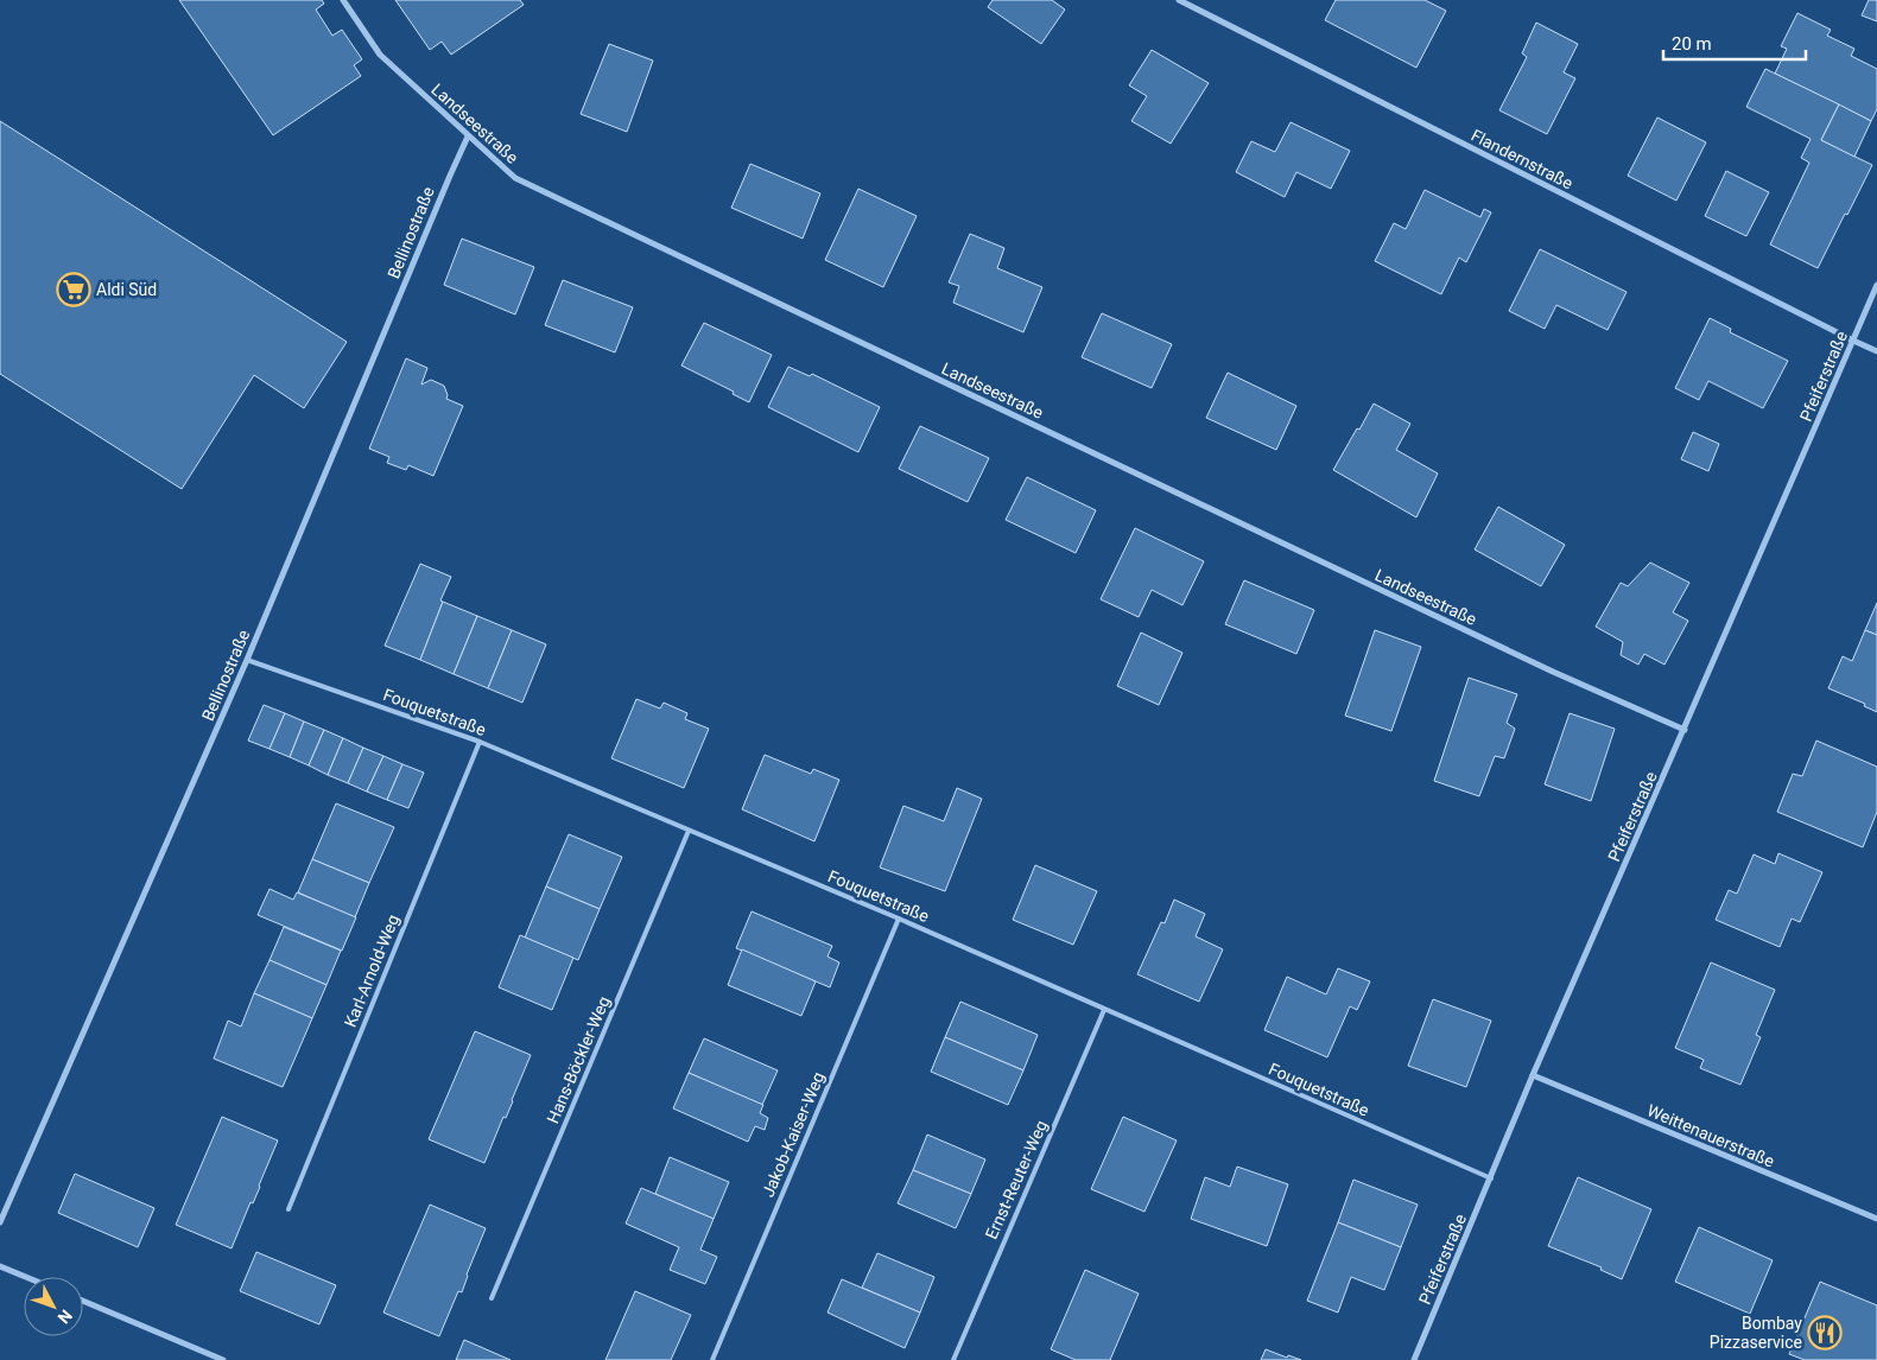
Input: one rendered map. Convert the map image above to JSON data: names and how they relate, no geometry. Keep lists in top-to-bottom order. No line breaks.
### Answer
{"streets":{"street":["Landseestraße","Flandernstraße","Bellinostraße","Pfeiferstraße","Weittenauerstraße"],"lane":["Fouquetstraße","Karl-Arnold-Weg","Hans-Böckler-Weg","Jakob-Kaiser-Weg","Ernst-Reuter-Weg"]},"crossings":[["Landseestraße","Bellinostraße"],["Landseestraße","Pfeiferstraße"],["Flandernstraße","Pfeiferstraße"],["Bellinostraße","Fouquetstraße"],["Pfeiferstraße","Fouquetstraße"],["Pfeiferstraße","Weittenauerstraße"],["Fouquetstraße","Karl-Arnold-Weg"],["Fouquetstraße","Hans-Böckler-Weg"],["Fouquetstraße","Jakob-Kaiser-Weg"],["Fouquetstraße","Ernst-Reuter-Weg"]],"places":{"supermarket":["Aldi Süd"],"restaurant":["Bombay Pizzaservice"]},"scale_bar":"20 m","north":"bottom right"}
